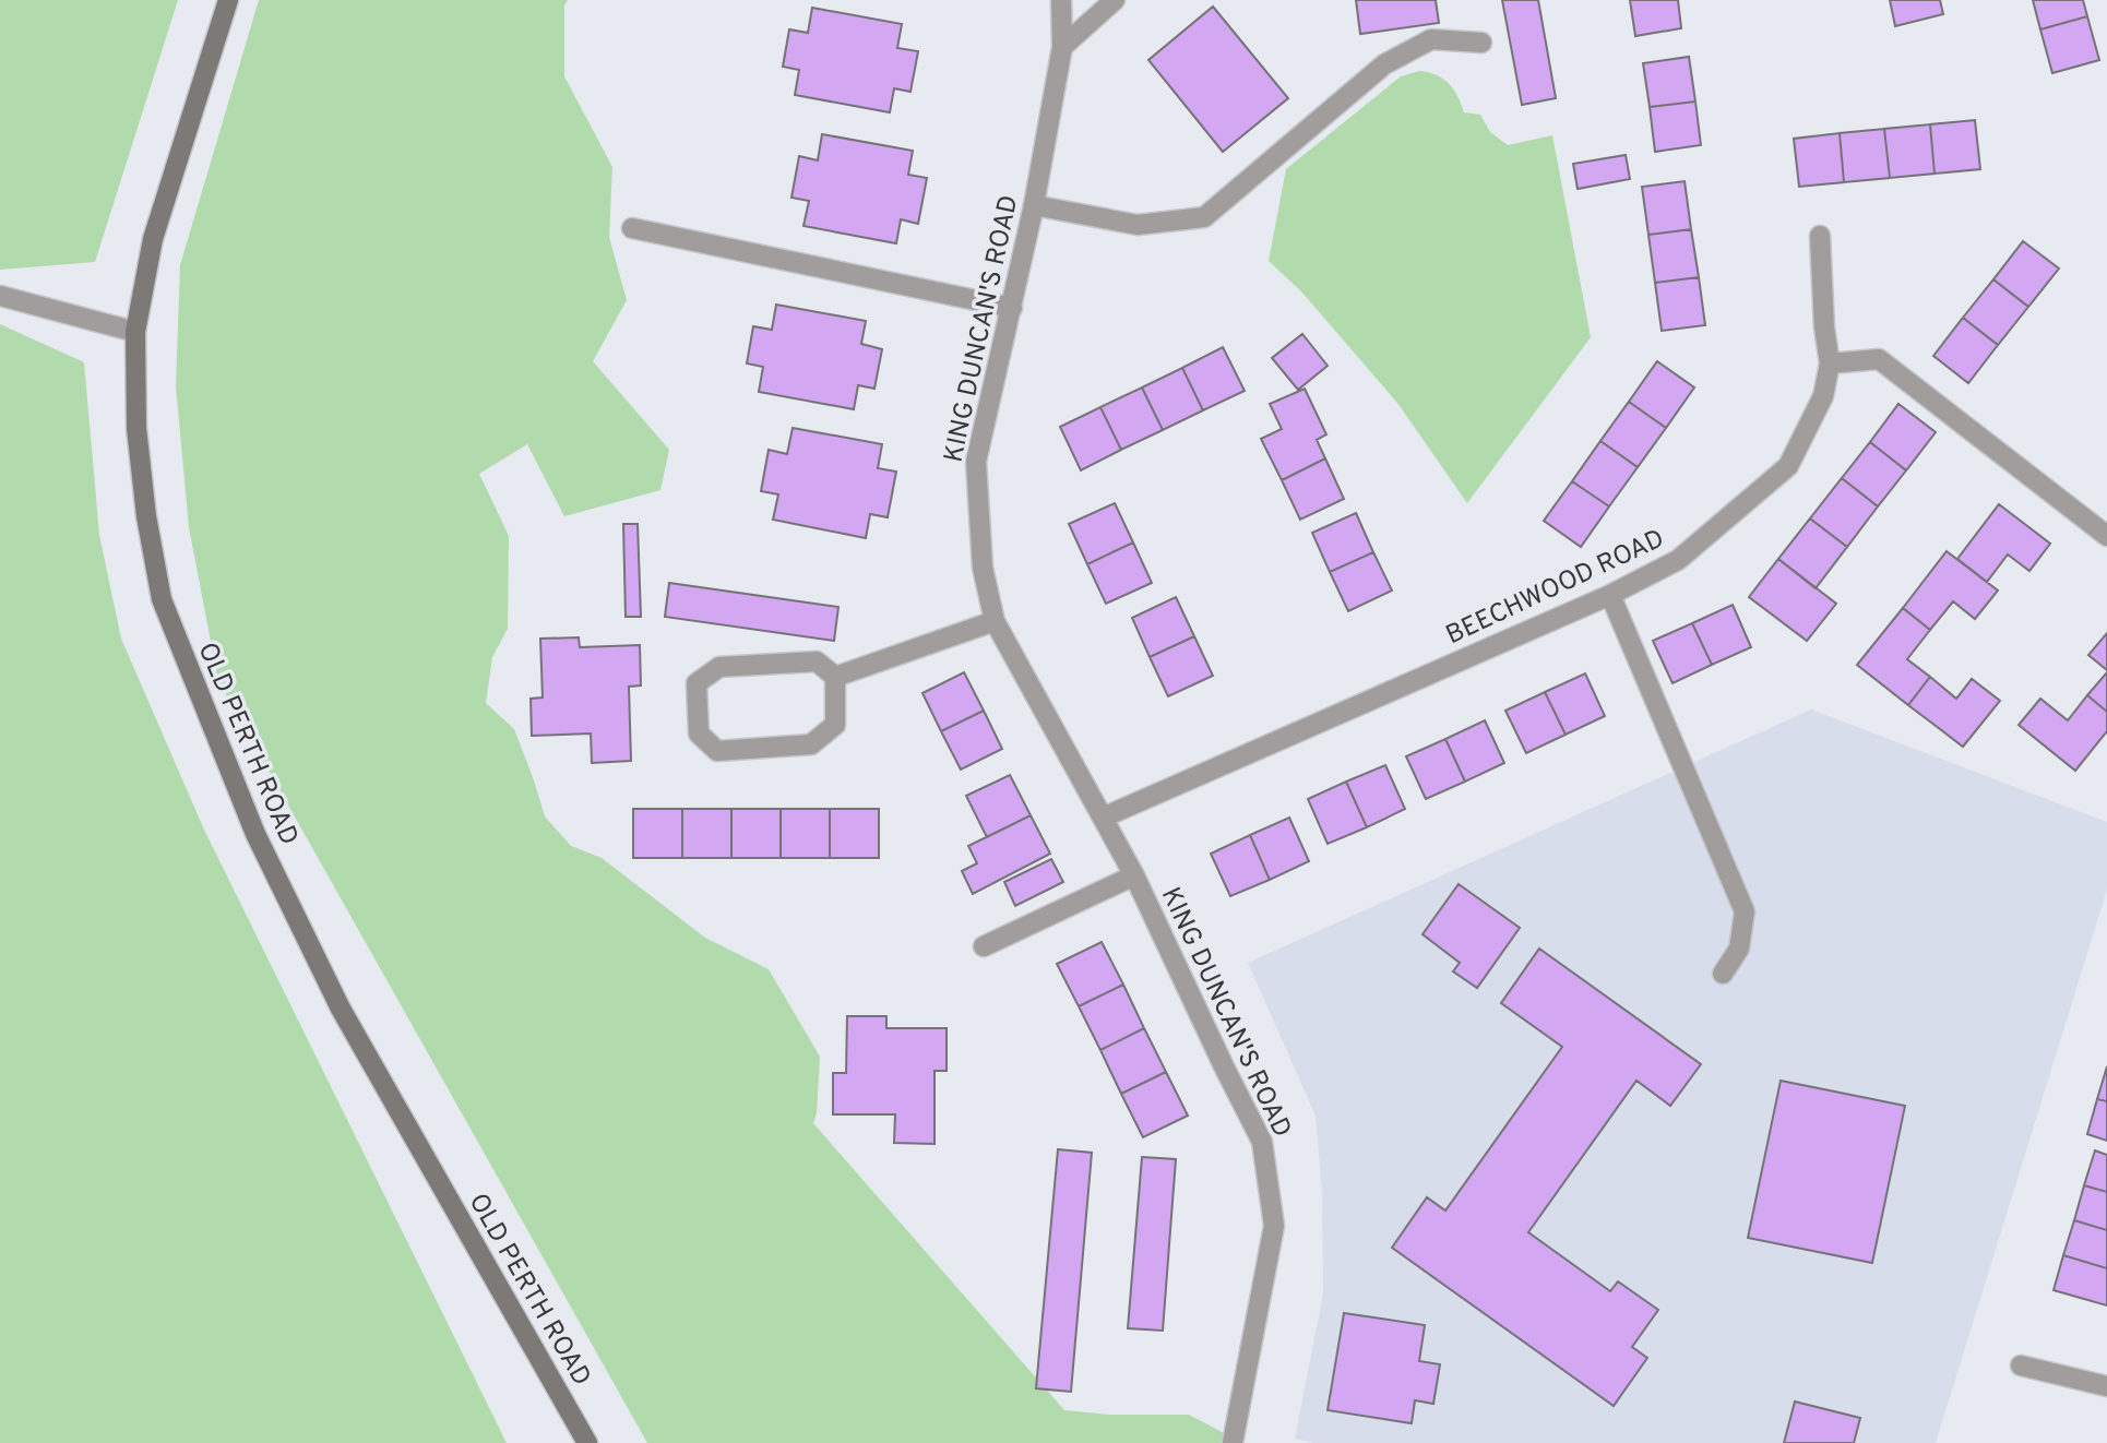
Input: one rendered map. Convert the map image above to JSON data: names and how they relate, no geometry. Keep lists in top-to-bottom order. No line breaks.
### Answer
{"streets":{"main road":["OLD PERTH ROAD"],"street":["KING DUNCAN'S ROAD","BEECHWOOD ROAD"]},"crossings":[["KING DUNCAN'S ROAD","BEECHWOOD ROAD"]]}
